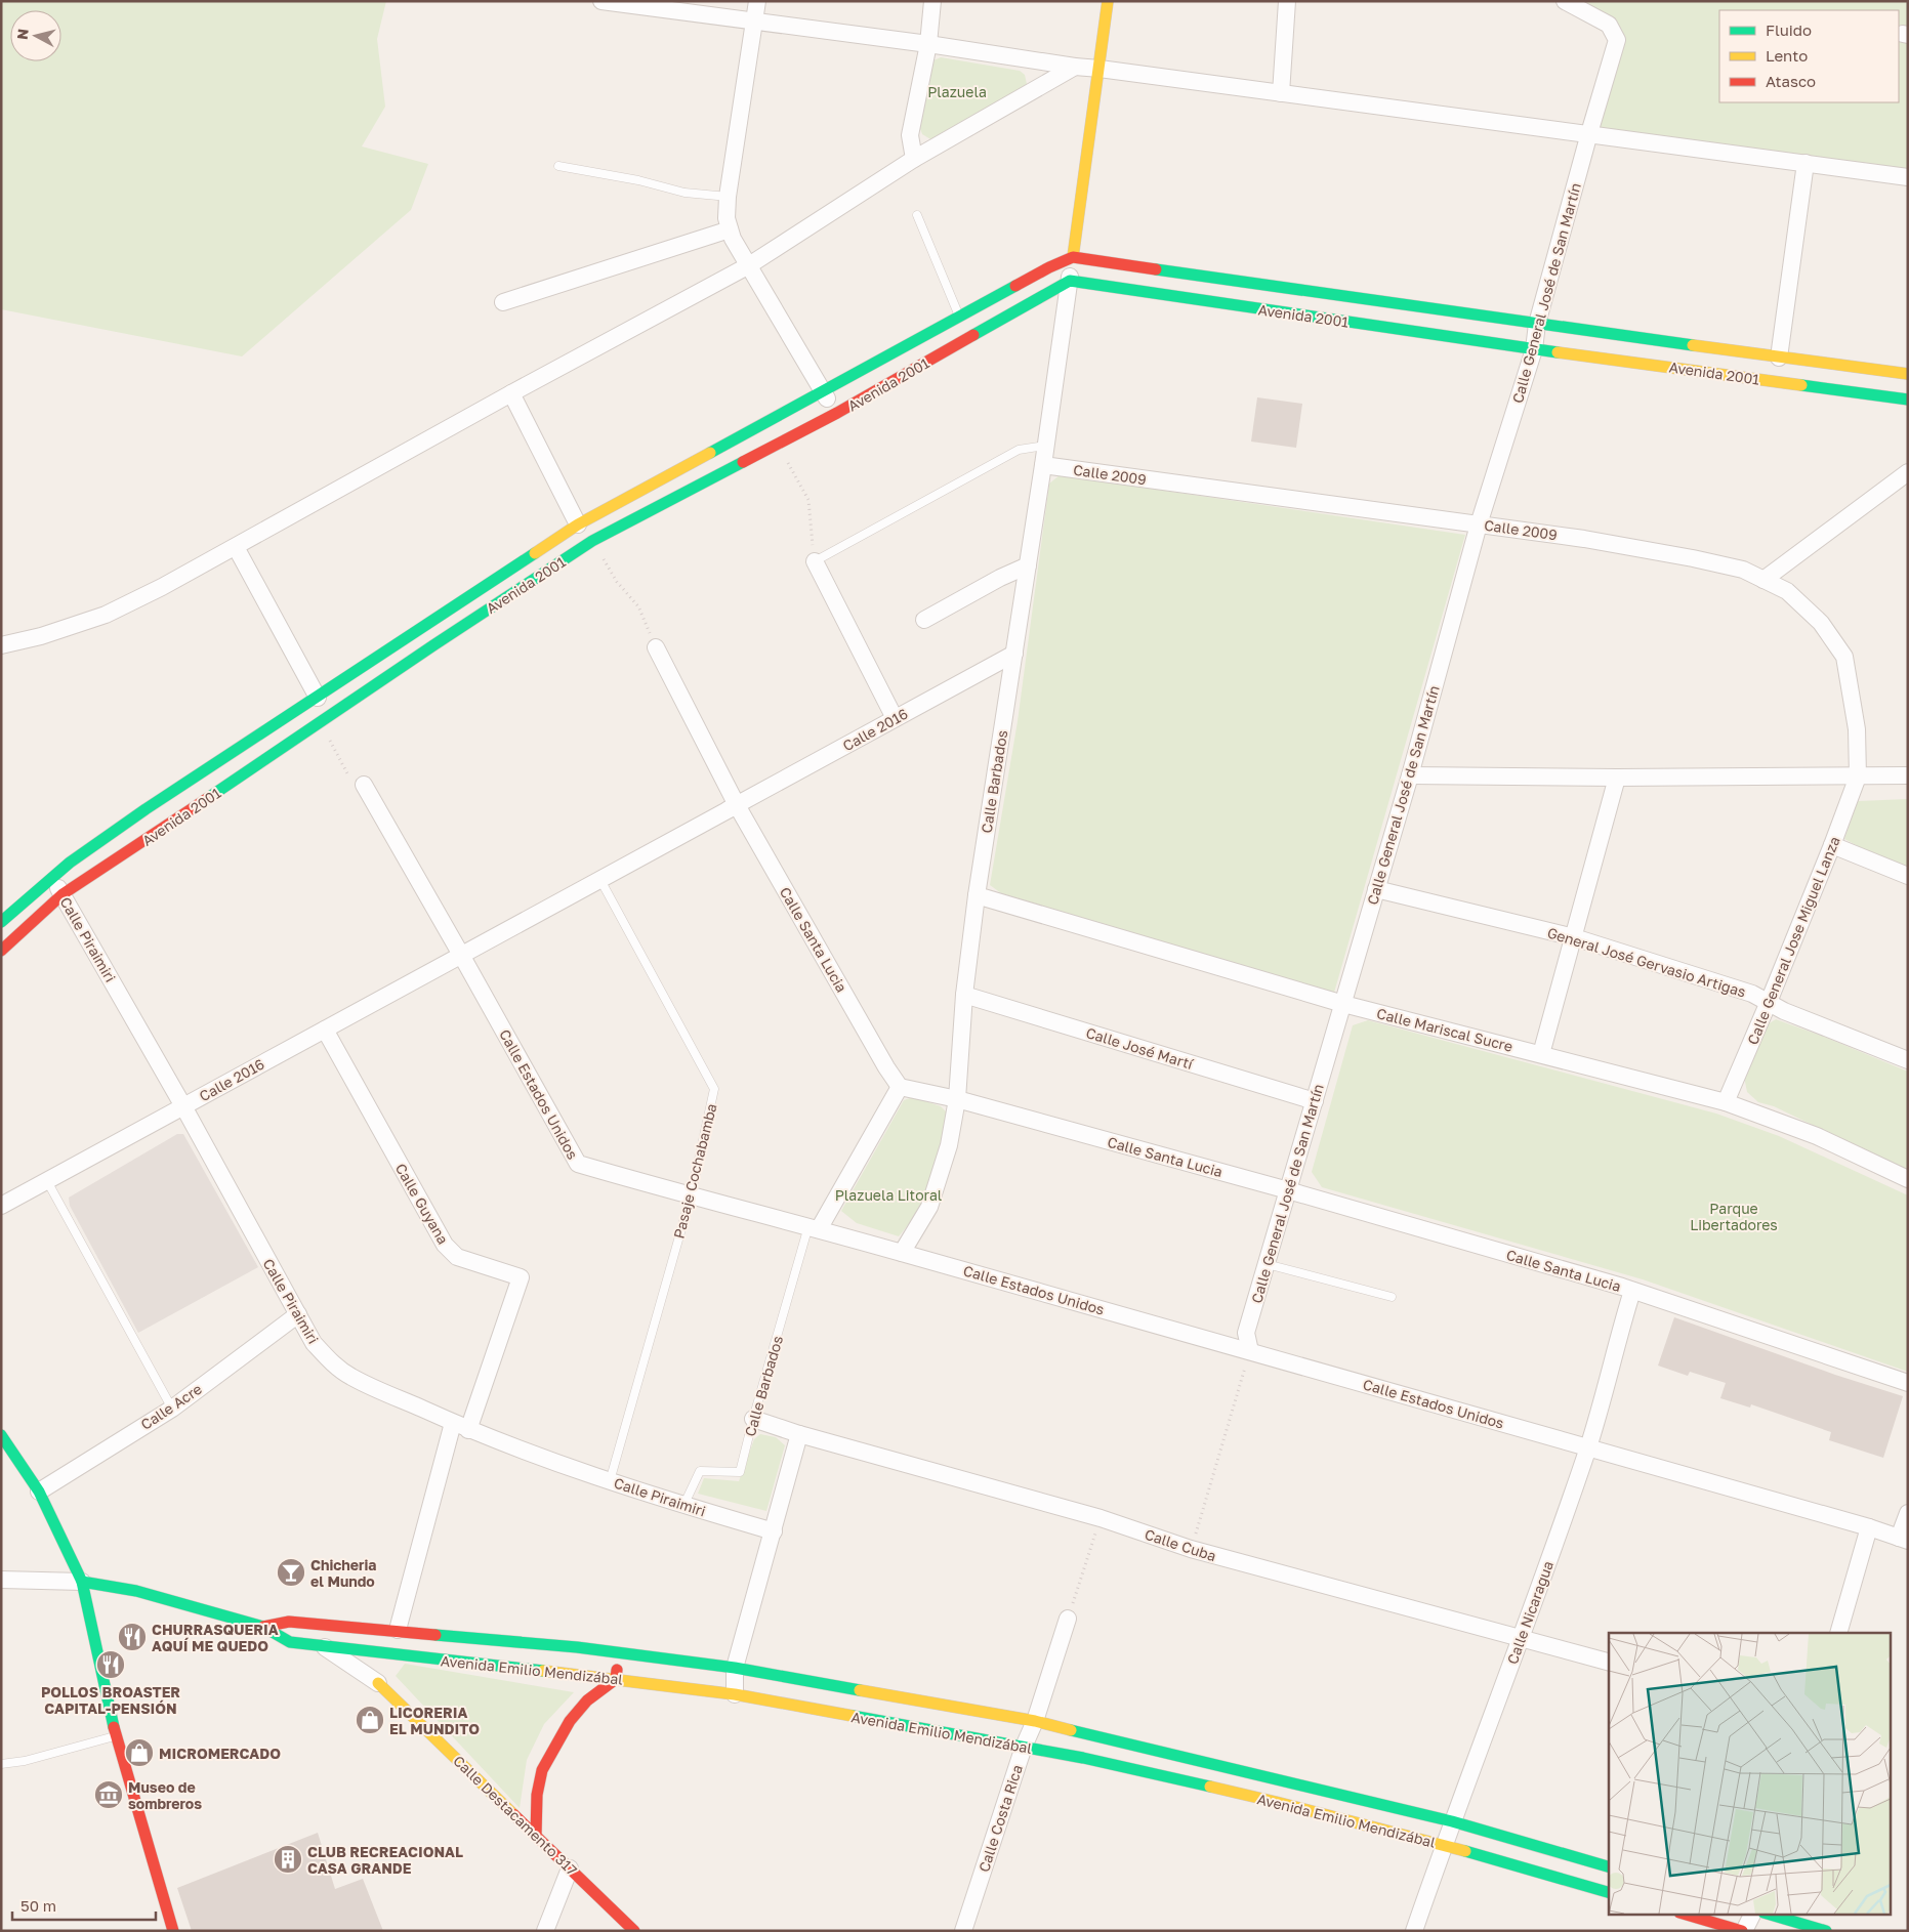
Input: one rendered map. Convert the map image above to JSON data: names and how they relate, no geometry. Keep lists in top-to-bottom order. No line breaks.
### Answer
{"streets":{"main road":["Avenida 2001","Avenida Emilio Mendizábal","Calle Destacamento 317"],"street":["Calle General José de San Martín","Calle 2009","Calle 2016","Calle Barbados","Calle Piraimiri","Calle Santa Lucia","Calle General Jose Miguel Lanza","General José Gervasio Artigas","Calle Mariscal Sucre","Calle José Martí","Calle Estados Unidos","Calle Guyana","Calle Acre","Calle Cuba","Calle Nicaragua","Calle Costa Rica"],"lane":["Pasaje Cochabamba"]},"crossings":[["Calle General José de San Martín","Avenida 2001"],["Calle General José de San Martín","Calle 2009"],["Calle General José de San Martín","Calle Santa Lucia"],["Calle General José de San Martín","General José Gervasio Artigas"],["Calle General José de San Martín","Calle Mariscal Sucre"],["Calle General José de San Martín","Calle José Martí"],["Calle General José de San Martín","Calle Estados Unidos"],["Avenida 2001","Calle Barbados"],["Avenida 2001","Calle Piraimiri"],["Calle 2009","Calle Barbados"],["Calle 2009","Calle General Jose Miguel Lanza"],["Calle 2016","Calle Barbados"],["Calle 2016","Calle Piraimiri"],["Calle 2016","Calle Santa Lucia"],["Calle 2016","Calle Estados Unidos"],["Calle 2016","Pasaje Cochabamba"],["Calle 2016","Calle Guyana"],["Calle Barbados","Calle Piraimiri"],["Calle Barbados","Calle Santa Lucia"],["Calle Barbados","Calle Mariscal Sucre"],["Calle Barbados","Calle José Martí"],["Calle Barbados","Calle Estados Unidos"],["Calle Barbados","Calle Cuba"],["Calle Piraimiri","Pasaje Cochabamba"],["Calle Piraimiri","Calle Guyana"],["Calle Piraimiri","Calle Acre"],["Calle Santa Lucia","Calle Nicaragua"],["Calle General Jose Miguel Lanza","General José Gervasio Artigas"],["Calle General Jose Miguel Lanza","Calle Mariscal Sucre"],["Calle Estados Unidos","Pasaje Cochabamba"],["Calle Estados Unidos","Calle Nicaragua"],["Calle Cuba","Calle Nicaragua"],["Calle Nicaragua","Avenida Emilio Mendizábal"],["Avenida Emilio Mendizábal","Calle Destacamento 317"],["Avenida Emilio Mendizábal","Calle Costa Rica"]],"parks":["Plazuela","Plazuela Litoral","Parque Libertadores"],"places":{"bar":["Chicheria el Mundo"],"restaurant":["CHURRASQUERIA AQUÍ ME QUEDO","POLLOS BROASTER CAPITAL-PENSIÓN"],"shop":["LICORERIA EL MUNDITO","MICROMERCADO"],"museum":["Museo de sombreros"],"building":["CLUB RECREACIONAL CASA GRANDE"]},"legend":["Fluido","Lento","Atasco"],"scale_bar":"50 m","north":"left"}
